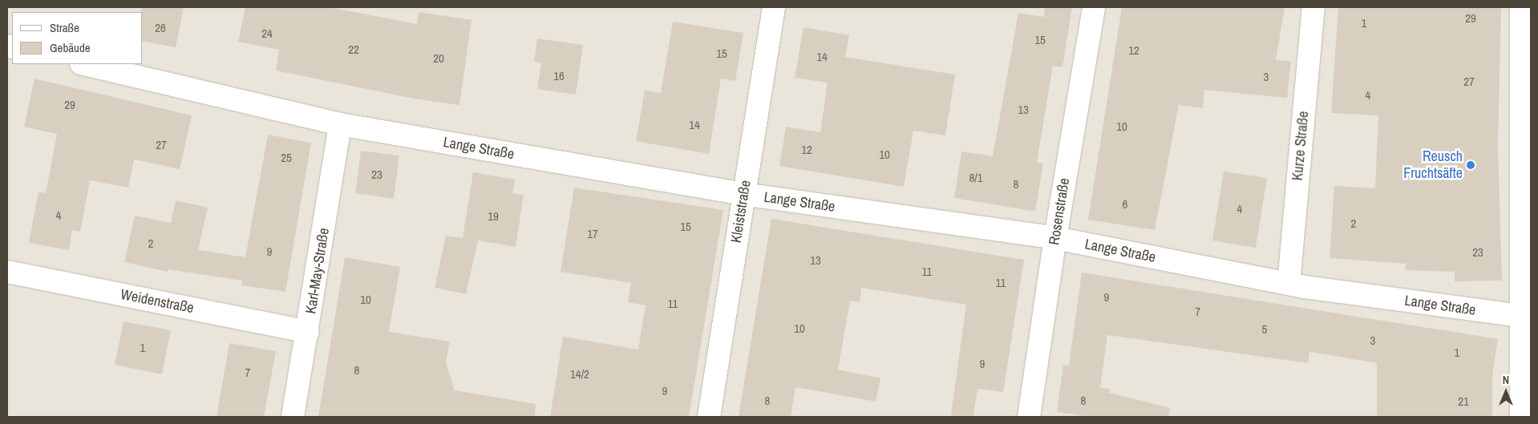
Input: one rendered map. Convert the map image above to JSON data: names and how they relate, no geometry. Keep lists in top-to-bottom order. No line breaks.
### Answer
{"streets":{"street":["Kurze Straße","Lange Straße","Kleiststraße","Rosenstraße","Karl-May-Straße","Weidenstraße"]},"crossings":[["Kurze Straße","Lange Straße"],["Lange Straße","Kleiststraße"],["Lange Straße","Rosenstraße"],["Lange Straße","Karl-May-Straße"],["Karl-May-Straße","Weidenstraße"]],"places":["Reusch Fruchtsäfte"],"house_numbers":["29","1","26","24","15","22","12","15","14","20","16","3","27","4","29","13","14","10","27","12","10","25","23","8/1","8","6","4","4","19","2","15","17","2","9","23","13","11","11","9","10","11","7","10","5","3","1","1","9","8","7","14/2","9","8","8","21"],"legend":["Straße","Gebäude"],"north":"top"}
